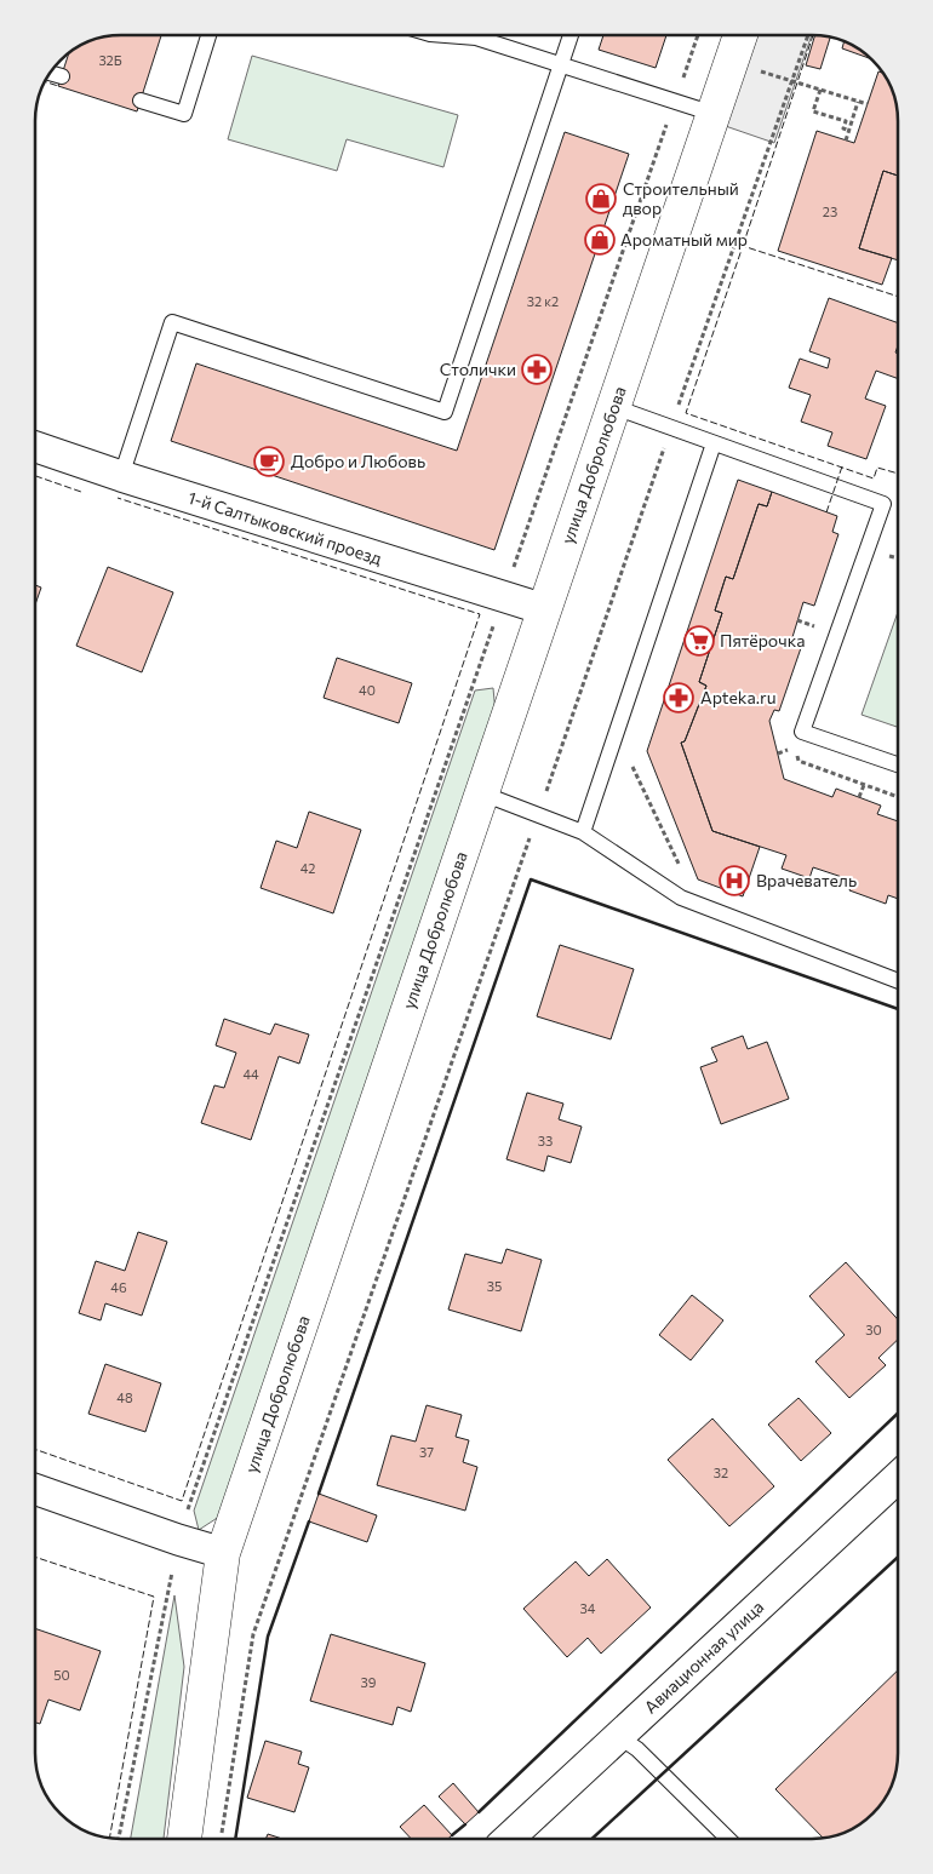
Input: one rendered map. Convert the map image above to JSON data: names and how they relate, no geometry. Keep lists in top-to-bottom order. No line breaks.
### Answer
{"streets":{"street":["улица Добролюбова","1-й Салтыковский проезд","Авиационная улица"]},"crossings":[["улица Добролюбова","1-й Салтыковский проезд"]],"places":{"shop":["Строительный двор","Ароматный мир"],"pharmacy":["Столички","Apteka.ru"],"cafe":["Добро и Любовь"],"supermarket":["Пятёрочка"],"hospital":["Врачеватель"]},"house_numbers":["32Б","23","32 к2","40","42","44","33","35","46","30","48","37","32","34","50","39"]}
